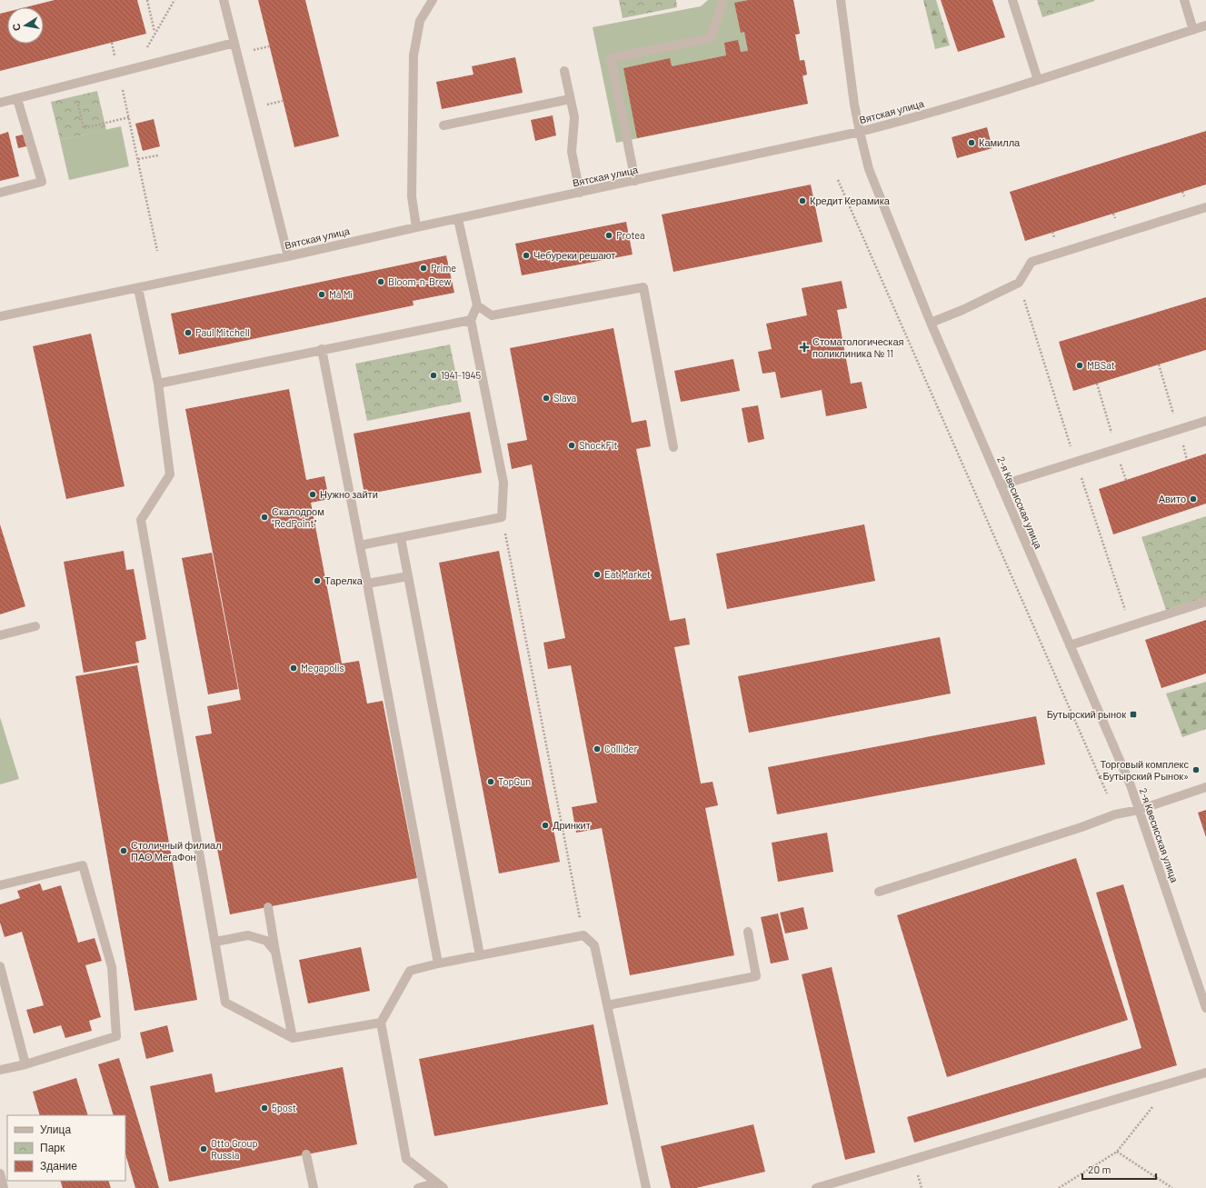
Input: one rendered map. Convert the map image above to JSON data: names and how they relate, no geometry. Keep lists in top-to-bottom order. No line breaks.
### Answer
{"streets":{"street":["Вятская улица","2-я Квесисская улица"]},"crossings":[["Вятская улица","2-я Квесисская улица"]],"places":{"other":["Камилла","Кредит Керамика","Protea","Чебуреки решают","Prime","Bloom-n-Brew","Má Mì","Paul Mitchell","MBSat","1941-1945","Slava","ShockFit","Нужно зайти","Авито","Скалодром \"RedPoint\"","Eat Market","Тарелка","Megapolis","Collider","Торговый комплекс «Бутырский Рынок»","TopGun","Дринкит","Столичный филиал ПАО МегаФон","5post","Otto Group Russia"],"health":["Стоматологическая поликлиника № 11"],"transit":["Бутырский рынок"]},"legend":["Улица","Парк","Здание"],"scale_bar":"20 m","north":"left"}
